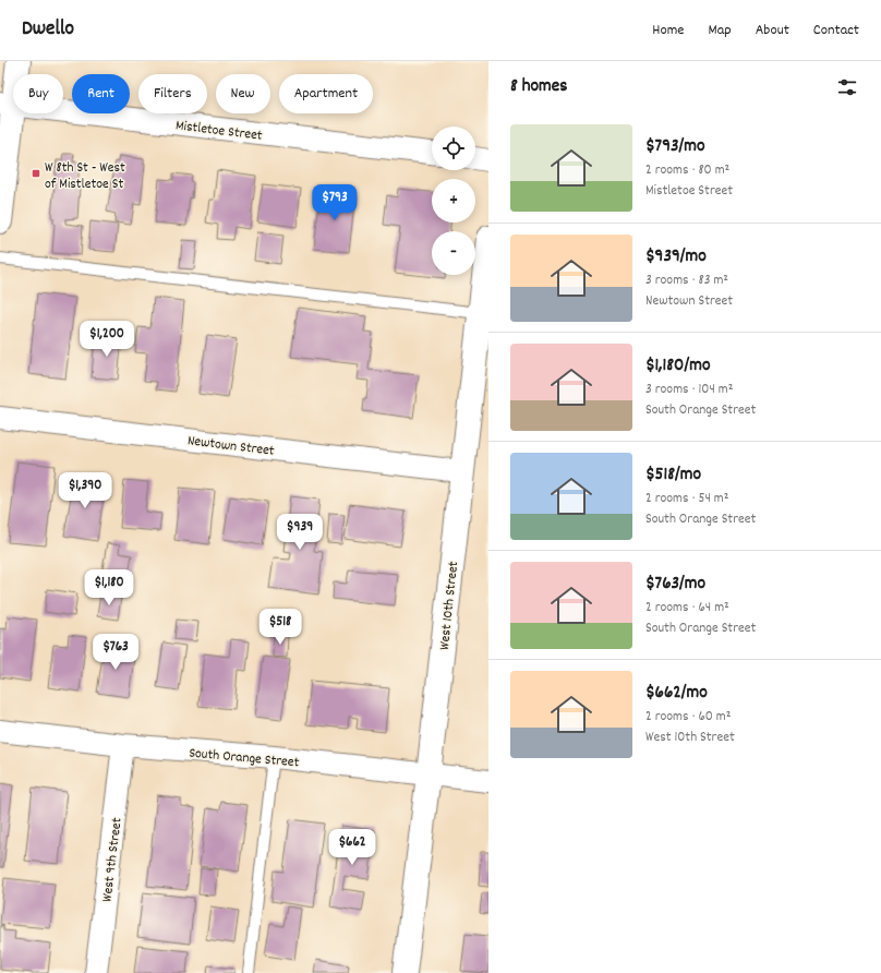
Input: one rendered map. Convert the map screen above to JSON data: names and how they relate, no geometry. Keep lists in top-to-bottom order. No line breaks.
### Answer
{"streets":{"street":["Mistletoe Street","Newtown Street","West 10th Street","South Orange Street","West 9th Street"]},"crossings":[["Newtown Street","West 10th Street"],["West 10th Street","South Orange Street"],["South Orange Street","West 9th Street"]],"places":{"transit":["W 8th St - West of Mistletoe St"]},"page":{"header":"Dwello","nav":["Home","Map","About","Contact"],"heading":"8 homes","chip":["Buy","Rent","Filters","New","Apartment"],"list":[{"name":"$793/mo","note":"2 rooms · 80 m² · Mistletoe Street"},{"name":"$939/mo","note":"3 rooms · 83 m² · Newtown Street"},{"name":"$1,180/mo","note":"3 rooms · 104 m² · South Orange Street"},{"name":"$518/mo","note":"2 rooms · 54 m² · South Orange Street"},{"name":"$763/mo","note":"2 rooms · 64 m² · South Orange Street"},{"name":"$662/mo","note":"2 rooms · 60 m² · West 10th Street"}],"map_buttons":["+","−"],"price":["$793","$1,200","$1,390","$939","$1,180","$518","$763","$662"]}}
